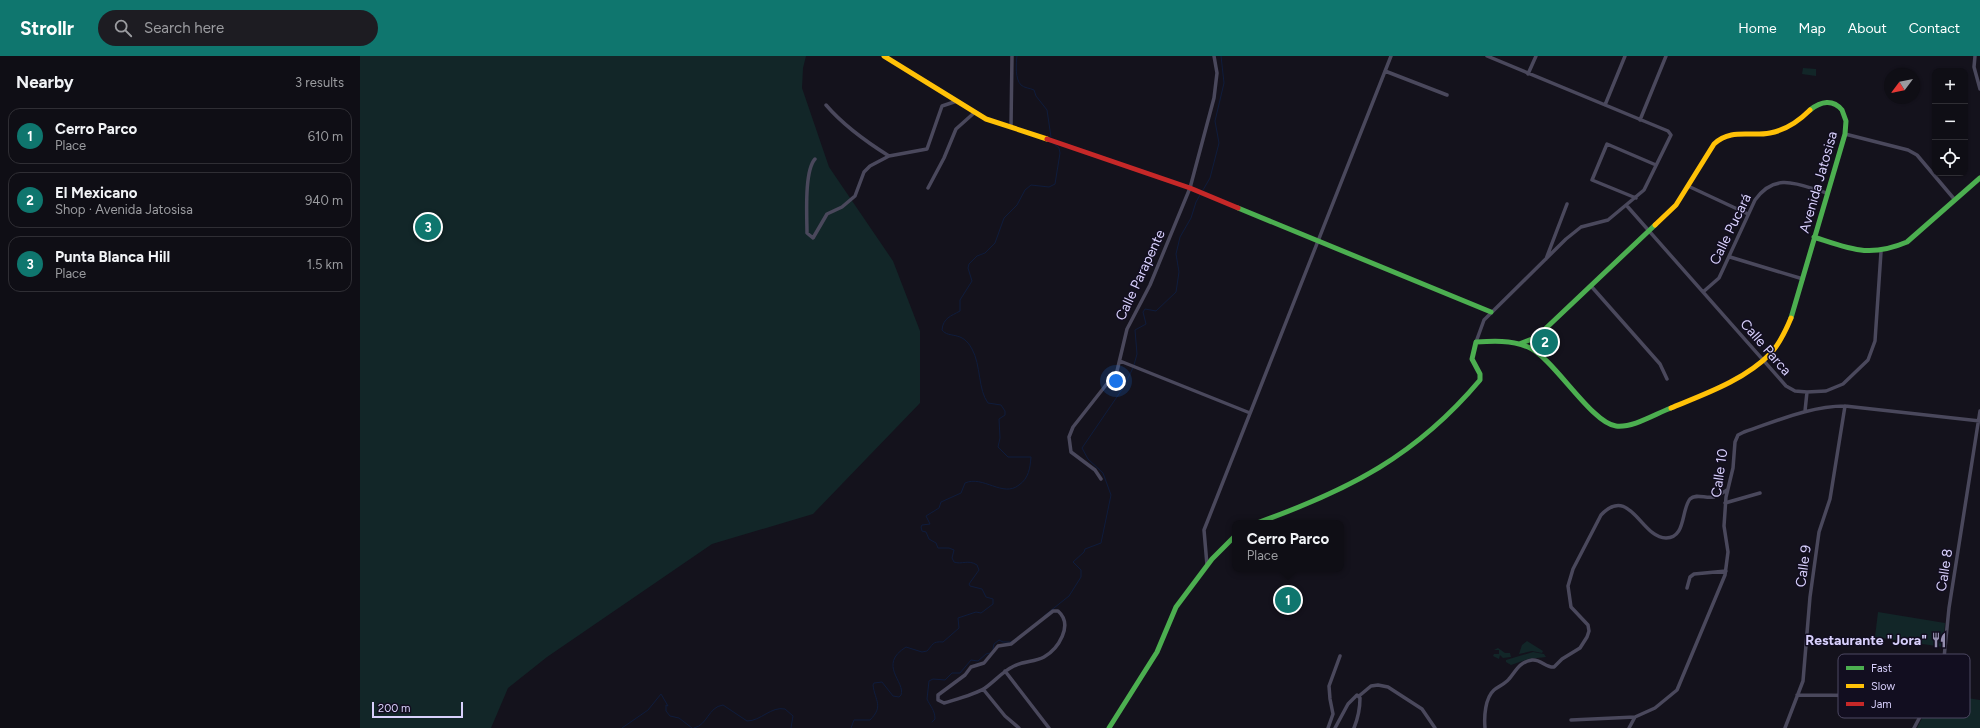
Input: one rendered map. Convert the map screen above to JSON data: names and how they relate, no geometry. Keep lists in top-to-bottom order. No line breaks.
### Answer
{"streets":{"street":["Avenida Jatosisa","Calle Pucará","Calle Parapente","Calle Parca","Calle 10","Calle 9","Calle 8"]},"crossings":[["Avenida Jatosisa","Calle Pucará"],["Avenida Jatosisa","Calle Parca"],["Calle Pucará","Calle Parca"],["Calle 10","Calle 9"],["Calle 10","Calle 8"]],"places":{"restaurant":["Restaurante \"Jora\""]},"legend":["Fast","Slow","Jam"],"scale_bar":"200 m","north":"bottom left","page":{"header":"Strollr","search":"Search here","nav":["Home","Map","About","Contact"],"heading":["Nearby","3 results"],"map_buttons":["+","−"],"list":[{"mark":"1","name":"Cerro Parco","note":"Place","value":"610 m"},{"mark":"2","name":"El Mexicano","note":"Shop · Avenida Jatosisa","value":"940 m"},{"mark":"3","name":"Punta Blanca Hill","note":"Place","value":"1.5 km"}],"pins":["3","2","1"],"popup":["Cerro Parco","Place"],"scale":"200 m"}}
